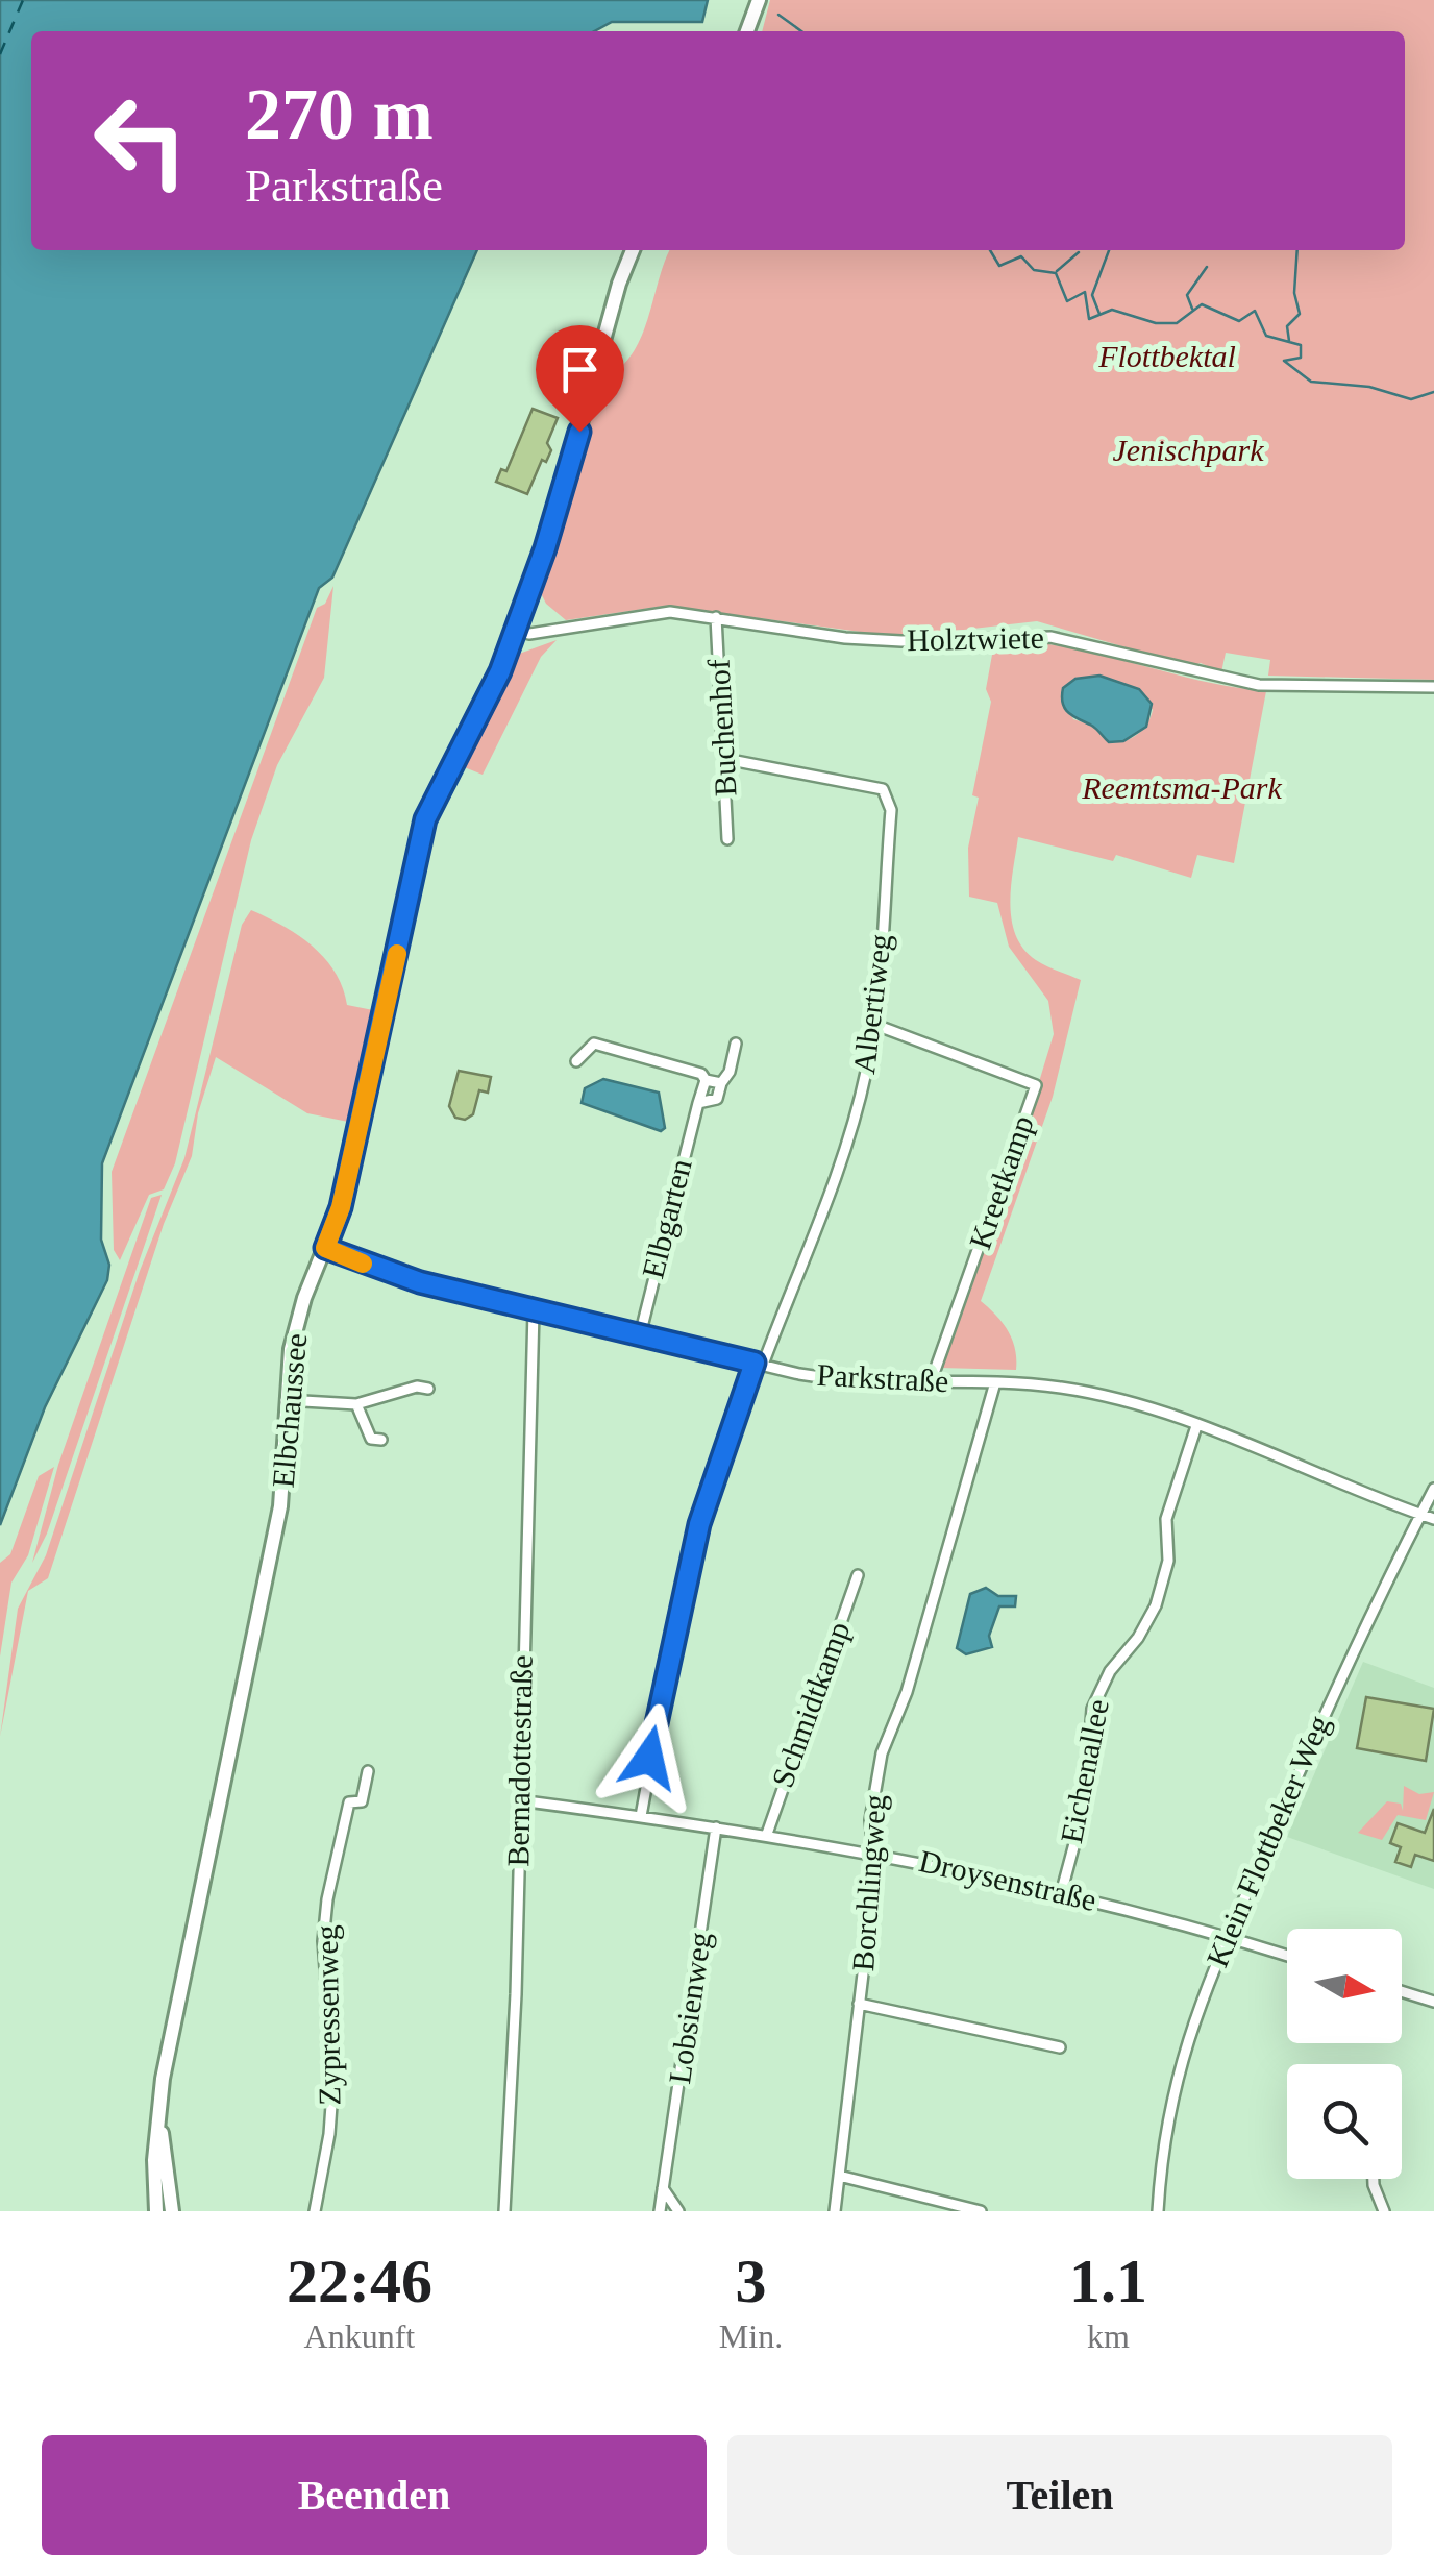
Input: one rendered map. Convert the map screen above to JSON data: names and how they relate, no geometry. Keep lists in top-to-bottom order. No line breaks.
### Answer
{"streets":{"main road":["Elbchaussee"],"street":["Holztwiete","Buchenhof","Albertiweg","Kreetkamp","Elbgarten","Parkstraße","Schmidtkamp","Bernadottestraße","Eichenallee","Klein Flottbeker Weg","Droysenstraße","Borchlingweg","Lobsienweg","Zypressenweg"]},"crossings":[["Holztwiete","Buchenhof"],["Holztwiete","Elbchaussee"],["Buchenhof","Albertiweg"],["Albertiweg","Kreetkamp"],["Albertiweg","Parkstraße"],["Albertiweg","Droysenstraße"],["Kreetkamp","Parkstraße"],["Elbgarten","Parkstraße"],["Parkstraße","Elbchaussee"],["Parkstraße","Bernadottestraße"],["Parkstraße","Eichenallee"],["Parkstraße","Klein Flottbeker Weg"],["Parkstraße","Borchlingweg"],["Schmidtkamp","Droysenstraße"],["Bernadottestraße","Droysenstraße"],["Eichenallee","Droysenstraße"],["Klein Flottbeker Weg","Droysenstraße"],["Droysenstraße","Borchlingweg"],["Droysenstraße","Lobsienweg"]],"parks":["Flottbektal","Jenischpark","Reemtsma-Park"],"north":"right","page":{"turn":["270 m","Parkstraße"],"eta":["22:46","Ankunft","3","Min.","1.1","km"],"buttons":["Beenden","Teilen"]}}
